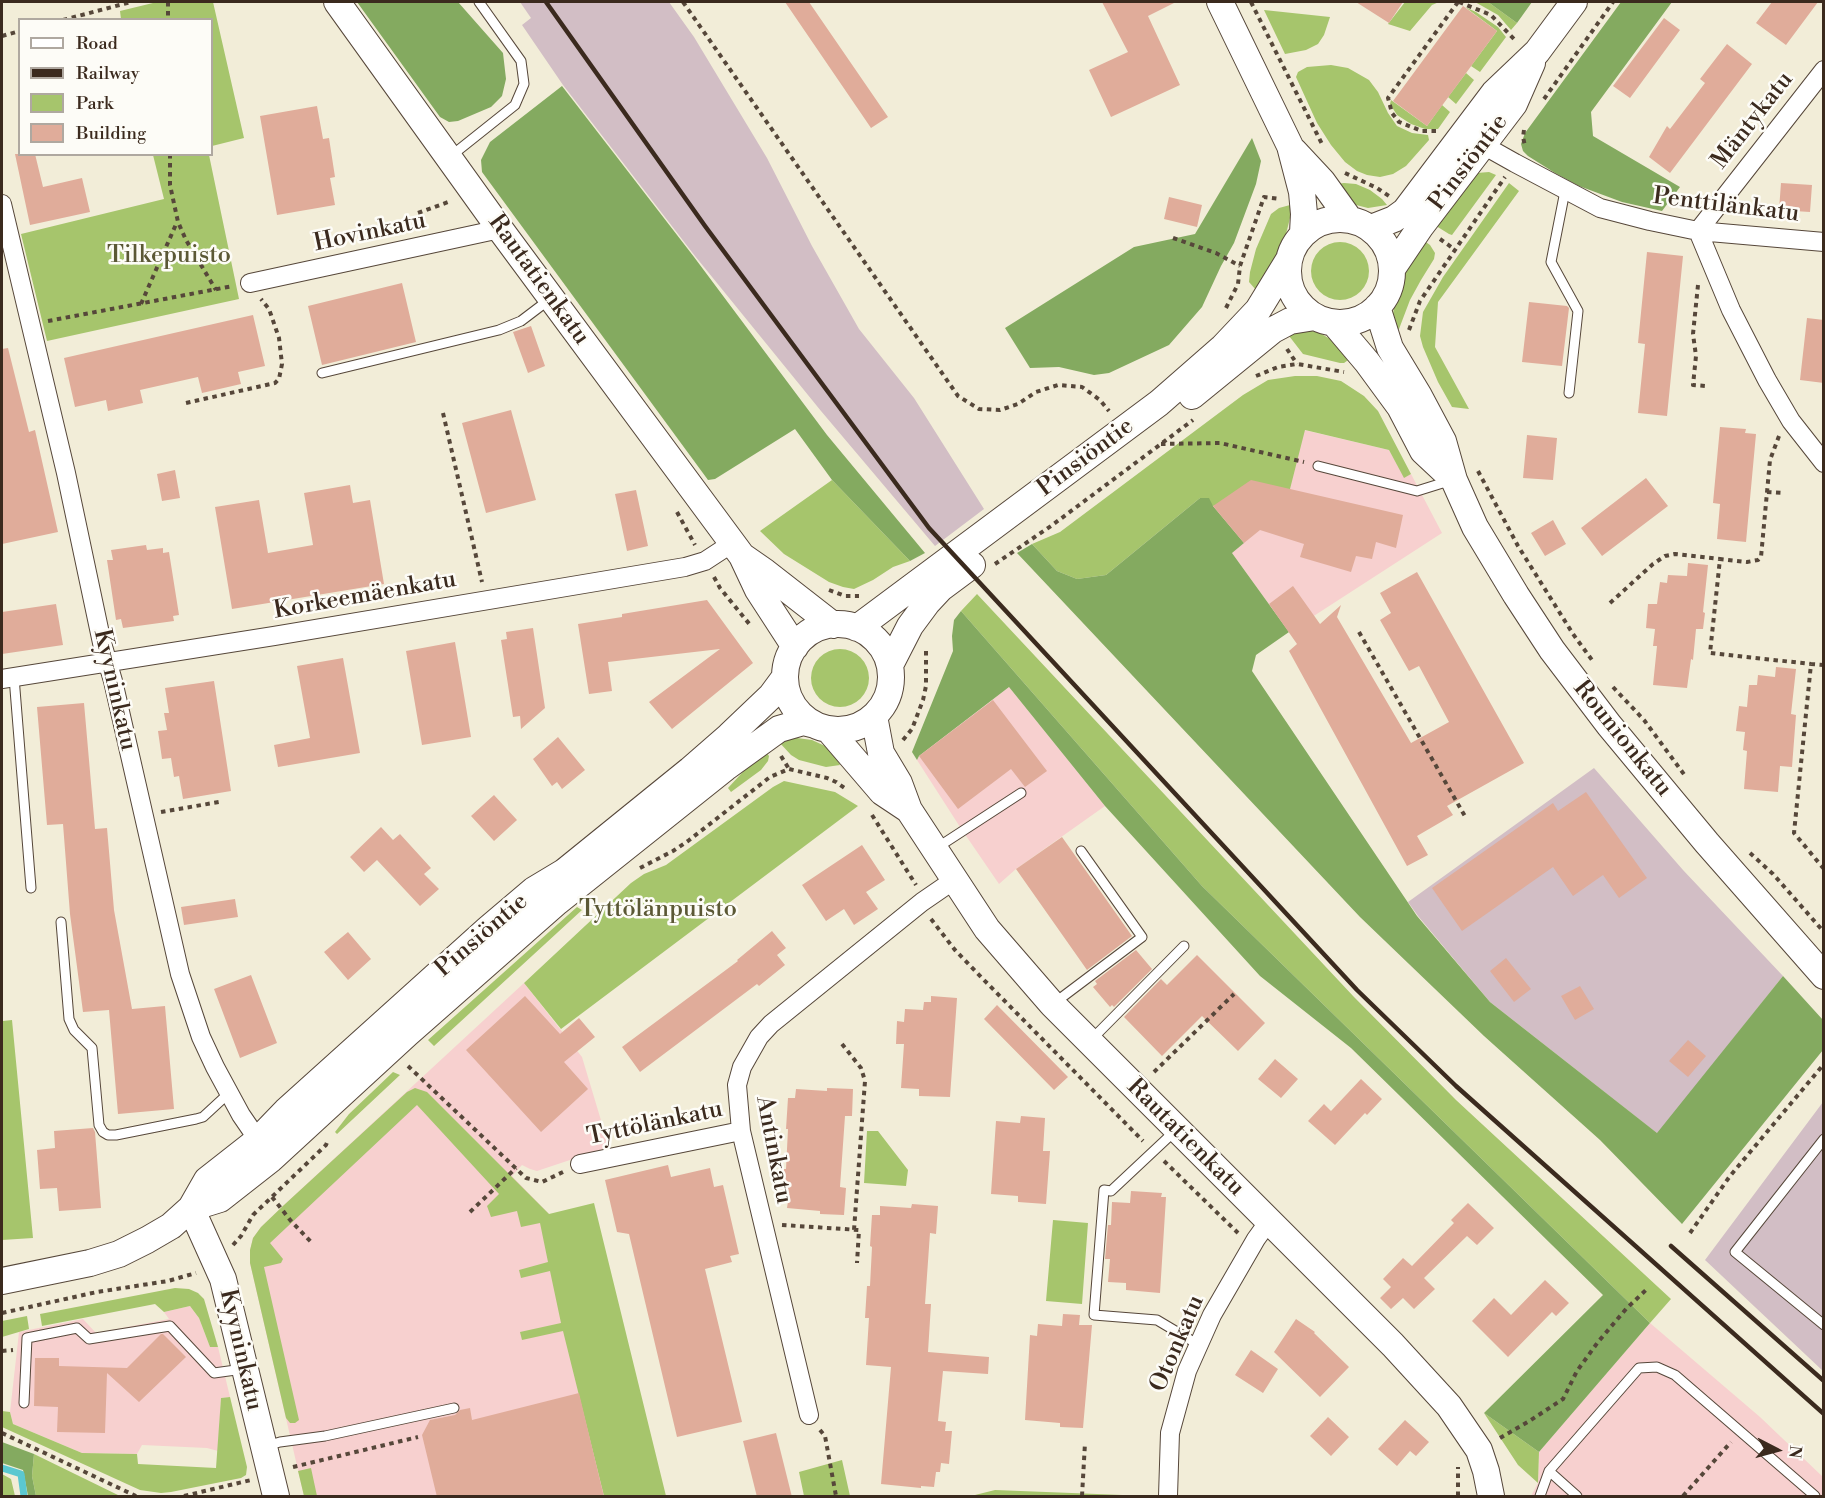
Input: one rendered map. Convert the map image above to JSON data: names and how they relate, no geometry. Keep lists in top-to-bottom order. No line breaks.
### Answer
{"streets":{"main road":["Pinsiöntie","Rautatienkatu","Kyyninkatu","Rounionkatu"],"street":["Mäntykatu","Penttilänkatu","Hovinkatu","Korkeemäenkatu","Tyttölänkatu","Antinkatu","Otonkatu"]},"crossings":[["Mäntykatu","Penttilänkatu"],["Pinsiöntie","Penttilänkatu"],["Pinsiöntie","Rautatienkatu"],["Pinsiöntie","Kyyninkatu"],["Pinsiöntie","Rounionkatu"],["Hovinkatu","Rautatienkatu"],["Rautatienkatu","Korkeemäenkatu"],["Rautatienkatu","Antinkatu"],["Rautatienkatu","Otonkatu"],["Korkeemäenkatu","Kyyninkatu"],["Tyttölänkatu","Antinkatu"]],"parks":["Tilkepuisto","Tyttölänpuisto"],"legend":["Road","Railway","Park","Building"],"north":"right"}
